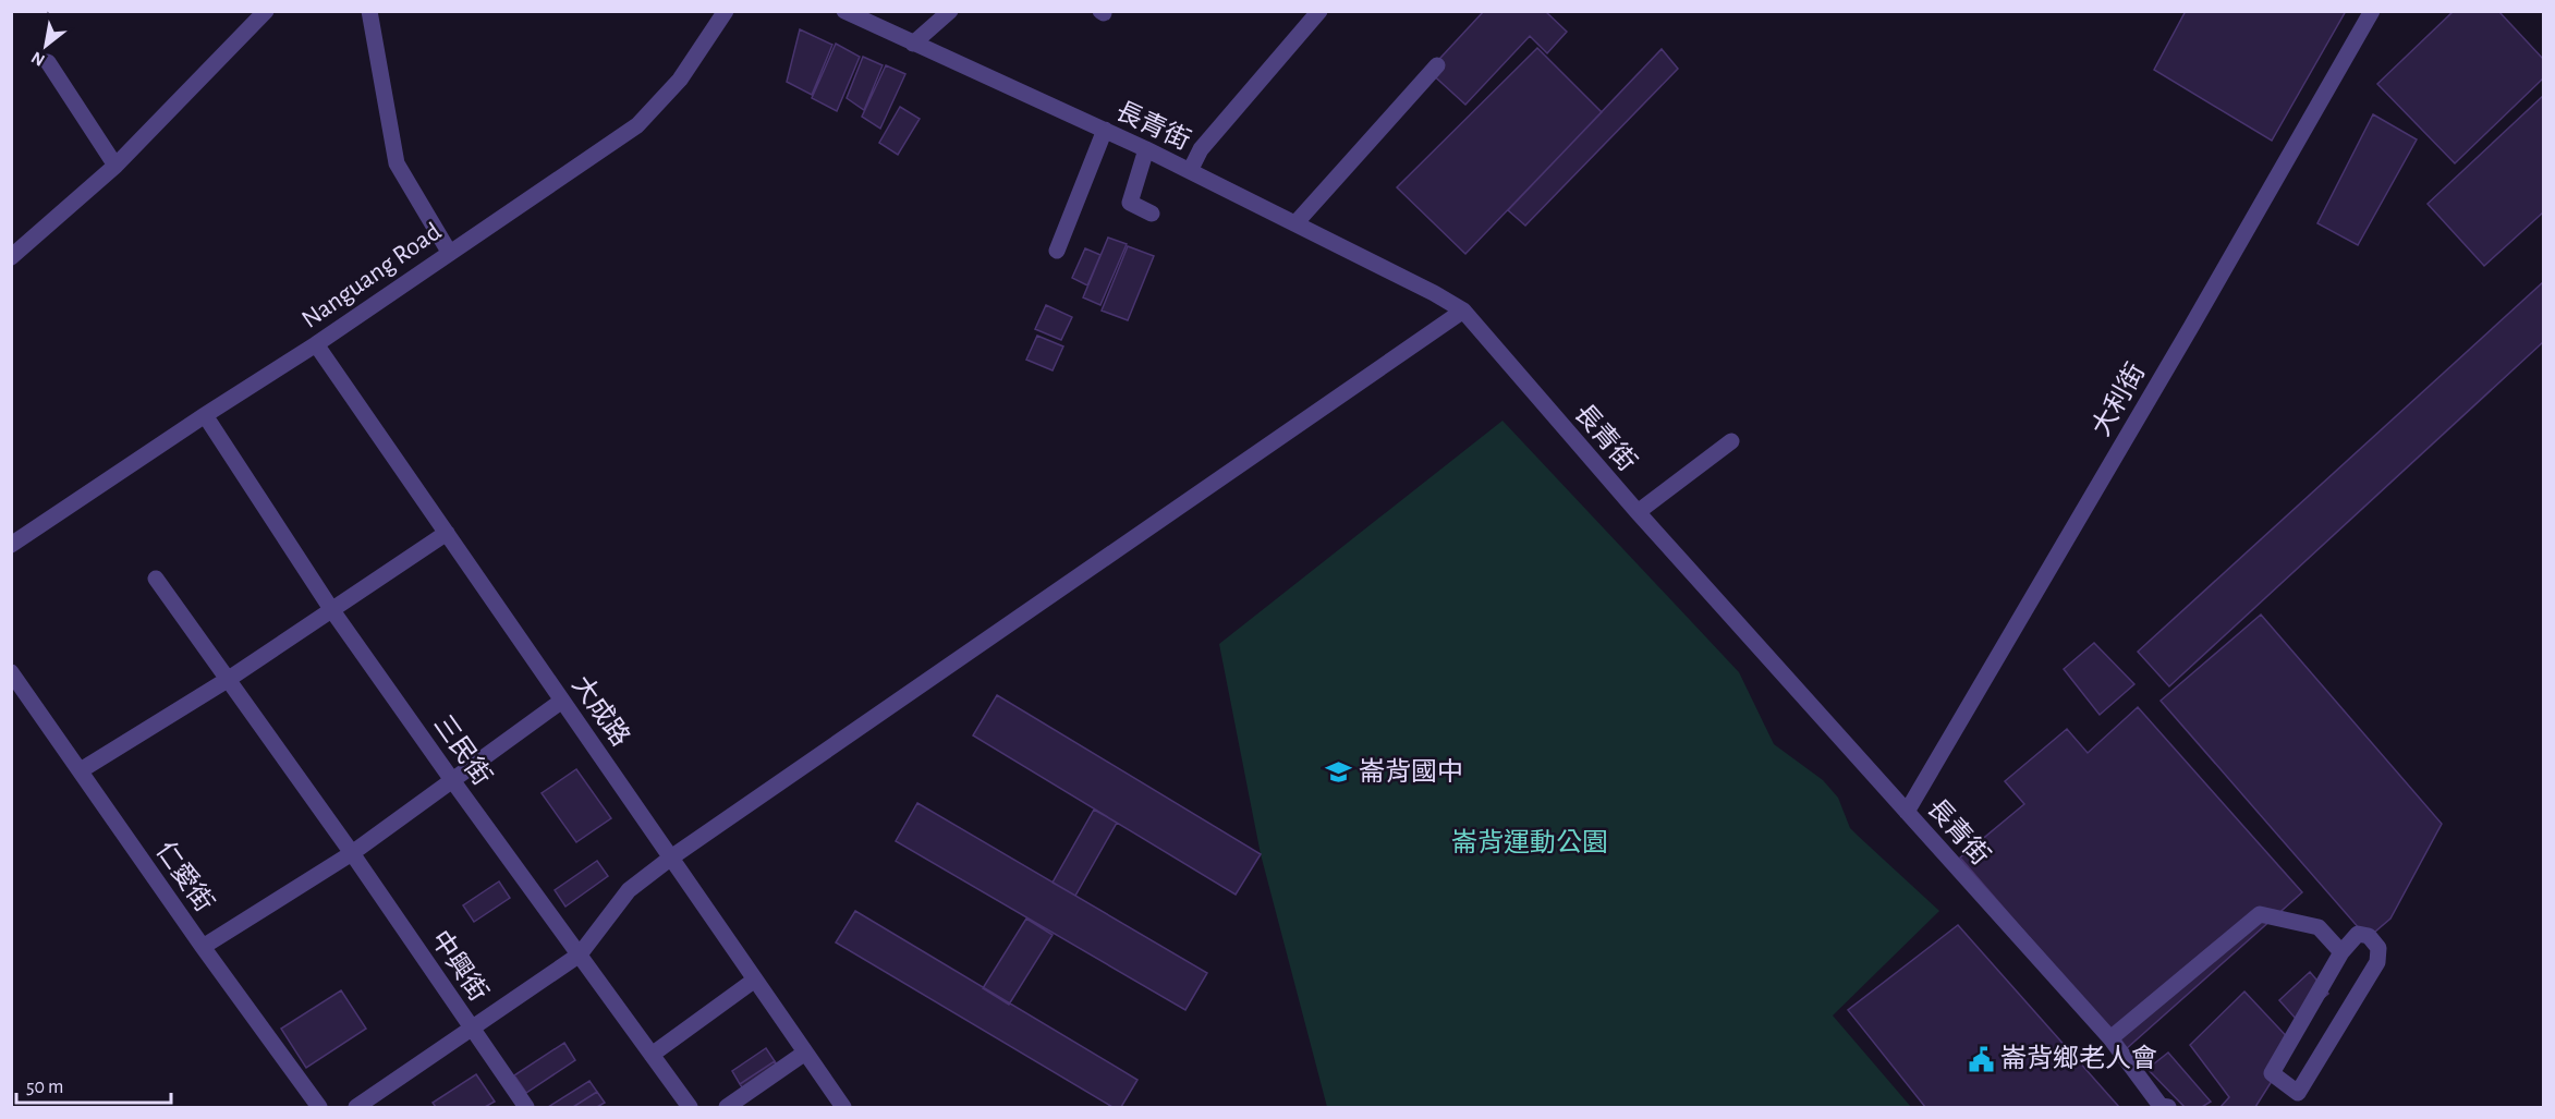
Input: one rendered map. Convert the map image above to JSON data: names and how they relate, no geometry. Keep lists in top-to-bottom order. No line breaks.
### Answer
{"streets":{"street":["長青街","Nanguang Road","大利街","大成路","三民街","仁愛街","中興街"]},"crossings":[["長青街","大利街"],["Nanguang Road","大成路"],["Nanguang Road","三民街"]],"parks":["崙背運動公園"],"places":{"school or university":["崙背國中"],"public building":["崙背鄉老人會"]},"scale_bar":"50 m","north":"bottom left"}
